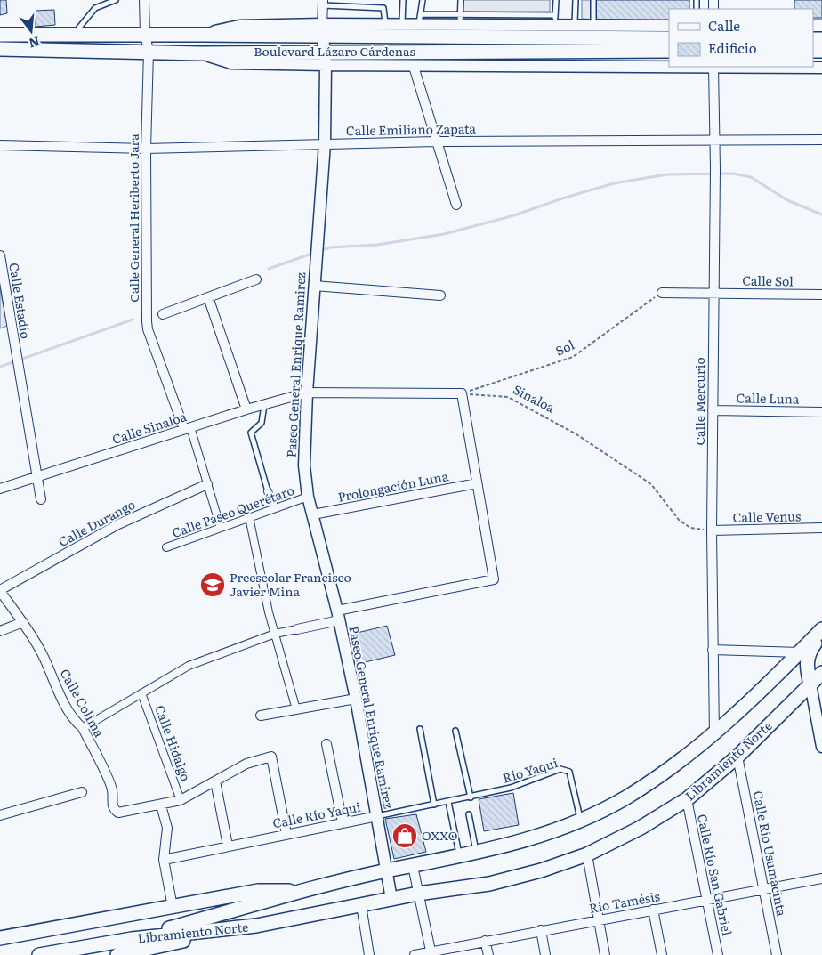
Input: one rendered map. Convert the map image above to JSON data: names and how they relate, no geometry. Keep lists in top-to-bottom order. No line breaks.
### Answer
{"streets":{"main road":["Boulevard Lázaro Cárdenas","Libramiento Norte"],"street":["Calle Emiliano Zapata","Calle General Heriberto Jara","Calle Sol","Calle Estadio","Paseo General Enrique Ramirez","Calle Luna","Calle Mercurio","Calle Sinaloa","Prolongación Luna","Calle Paseo Querétaro","Calle Venus","Calle Durango","Calle Colima","Calle Hidalgo","Calle Río Yaqui","Calle Río Usumacinta","Calle Río San Gabriel","Río Tamésis"],"lane":["Río Yaqui"],"path":["Sol","Sinaloa"]},"crossings":[["Boulevard Lázaro Cárdenas","Calle General Heriberto Jara"],["Boulevard Lázaro Cárdenas","Paseo General Enrique Ramirez"],["Calle Emiliano Zapata","Calle General Heriberto Jara"],["Calle Emiliano Zapata","Paseo General Enrique Ramirez"],["Calle Emiliano Zapata","Calle Mercurio"],["Calle General Heriberto Jara","Calle Sinaloa"],["Calle Sol","Sol"],["Calle Sol","Calle Mercurio"],["Calle Estadio","Calle Sinaloa"],["Sol","Sinaloa"],["Paseo General Enrique Ramirez","Calle Sinaloa"],["Paseo General Enrique Ramirez","Prolongación Luna"],["Paseo General Enrique Ramirez","Calle Paseo Querétaro"],["Paseo General Enrique Ramirez","Libramiento Norte"],["Paseo General Enrique Ramirez","Calle Río Yaqui"],["Sinaloa","Calle Mercurio"],["Sinaloa","Calle Venus"],["Calle Luna","Calle Mercurio"],["Calle Mercurio","Calle Venus"],["Calle Mercurio","Libramiento Norte"],["Calle Durango","Calle Colima"],["Libramiento Norte","Río Yaqui"],["Libramiento Norte","Calle Río Usumacinta"],["Libramiento Norte","Calle Río San Gabriel"],["Río Yaqui","Calle Río Yaqui"],["Calle Río Usumacinta","Río Tamésis"],["Calle Río San Gabriel","Río Tamésis"]],"places":{"school or university":["Preescolar Francisco Javier Mina"],"shop":["OXXO"]},"legend":["Calle","Edificio"],"north":"bottom"}
